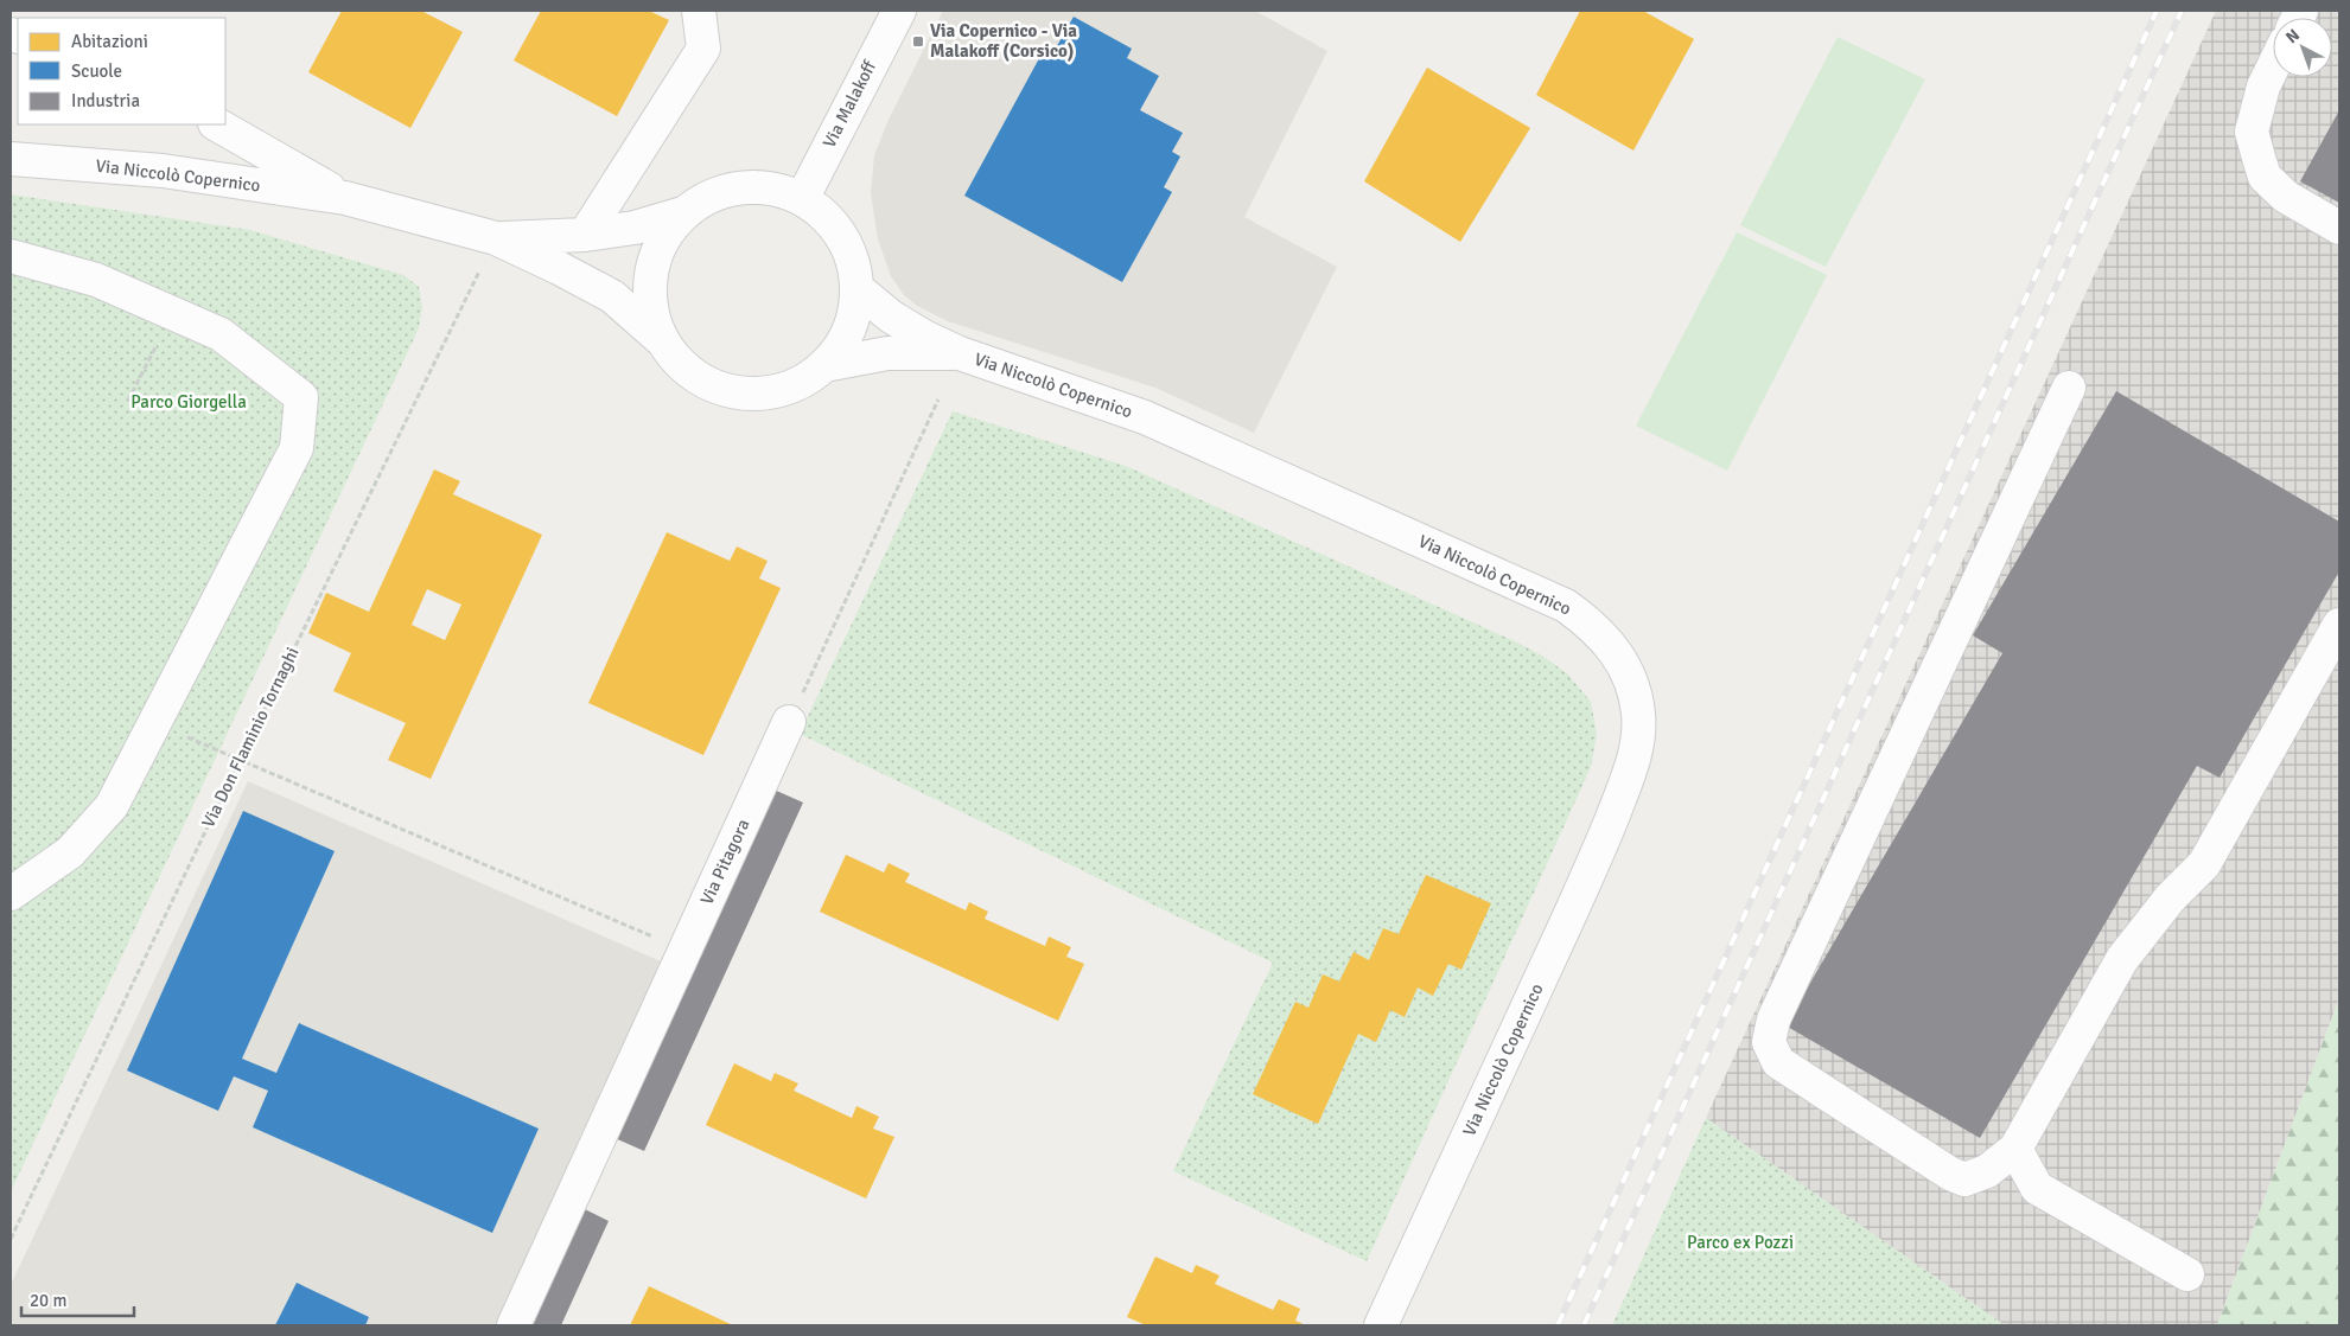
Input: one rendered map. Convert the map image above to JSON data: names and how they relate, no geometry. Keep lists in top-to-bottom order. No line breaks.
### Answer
{"streets":{"street":["Via Malakoff","Via Niccolò Copernico","Via Pitagora"],"path":["Via Don Flaminio Tornaghi"]},"crossings":[["Via Malakoff","Via Niccolò Copernico"],["Via Niccolò Copernico","Via Don Flaminio Tornaghi"]],"parks":["Parco Giorgella","Parco ex Pozzi"],"places":{"transit":["Via Copernico - Via Malakoff (Corsico)"]},"legend":["Abitazioni","Scuole","Industria"],"scale_bar":"20 m","north":"top left"}
